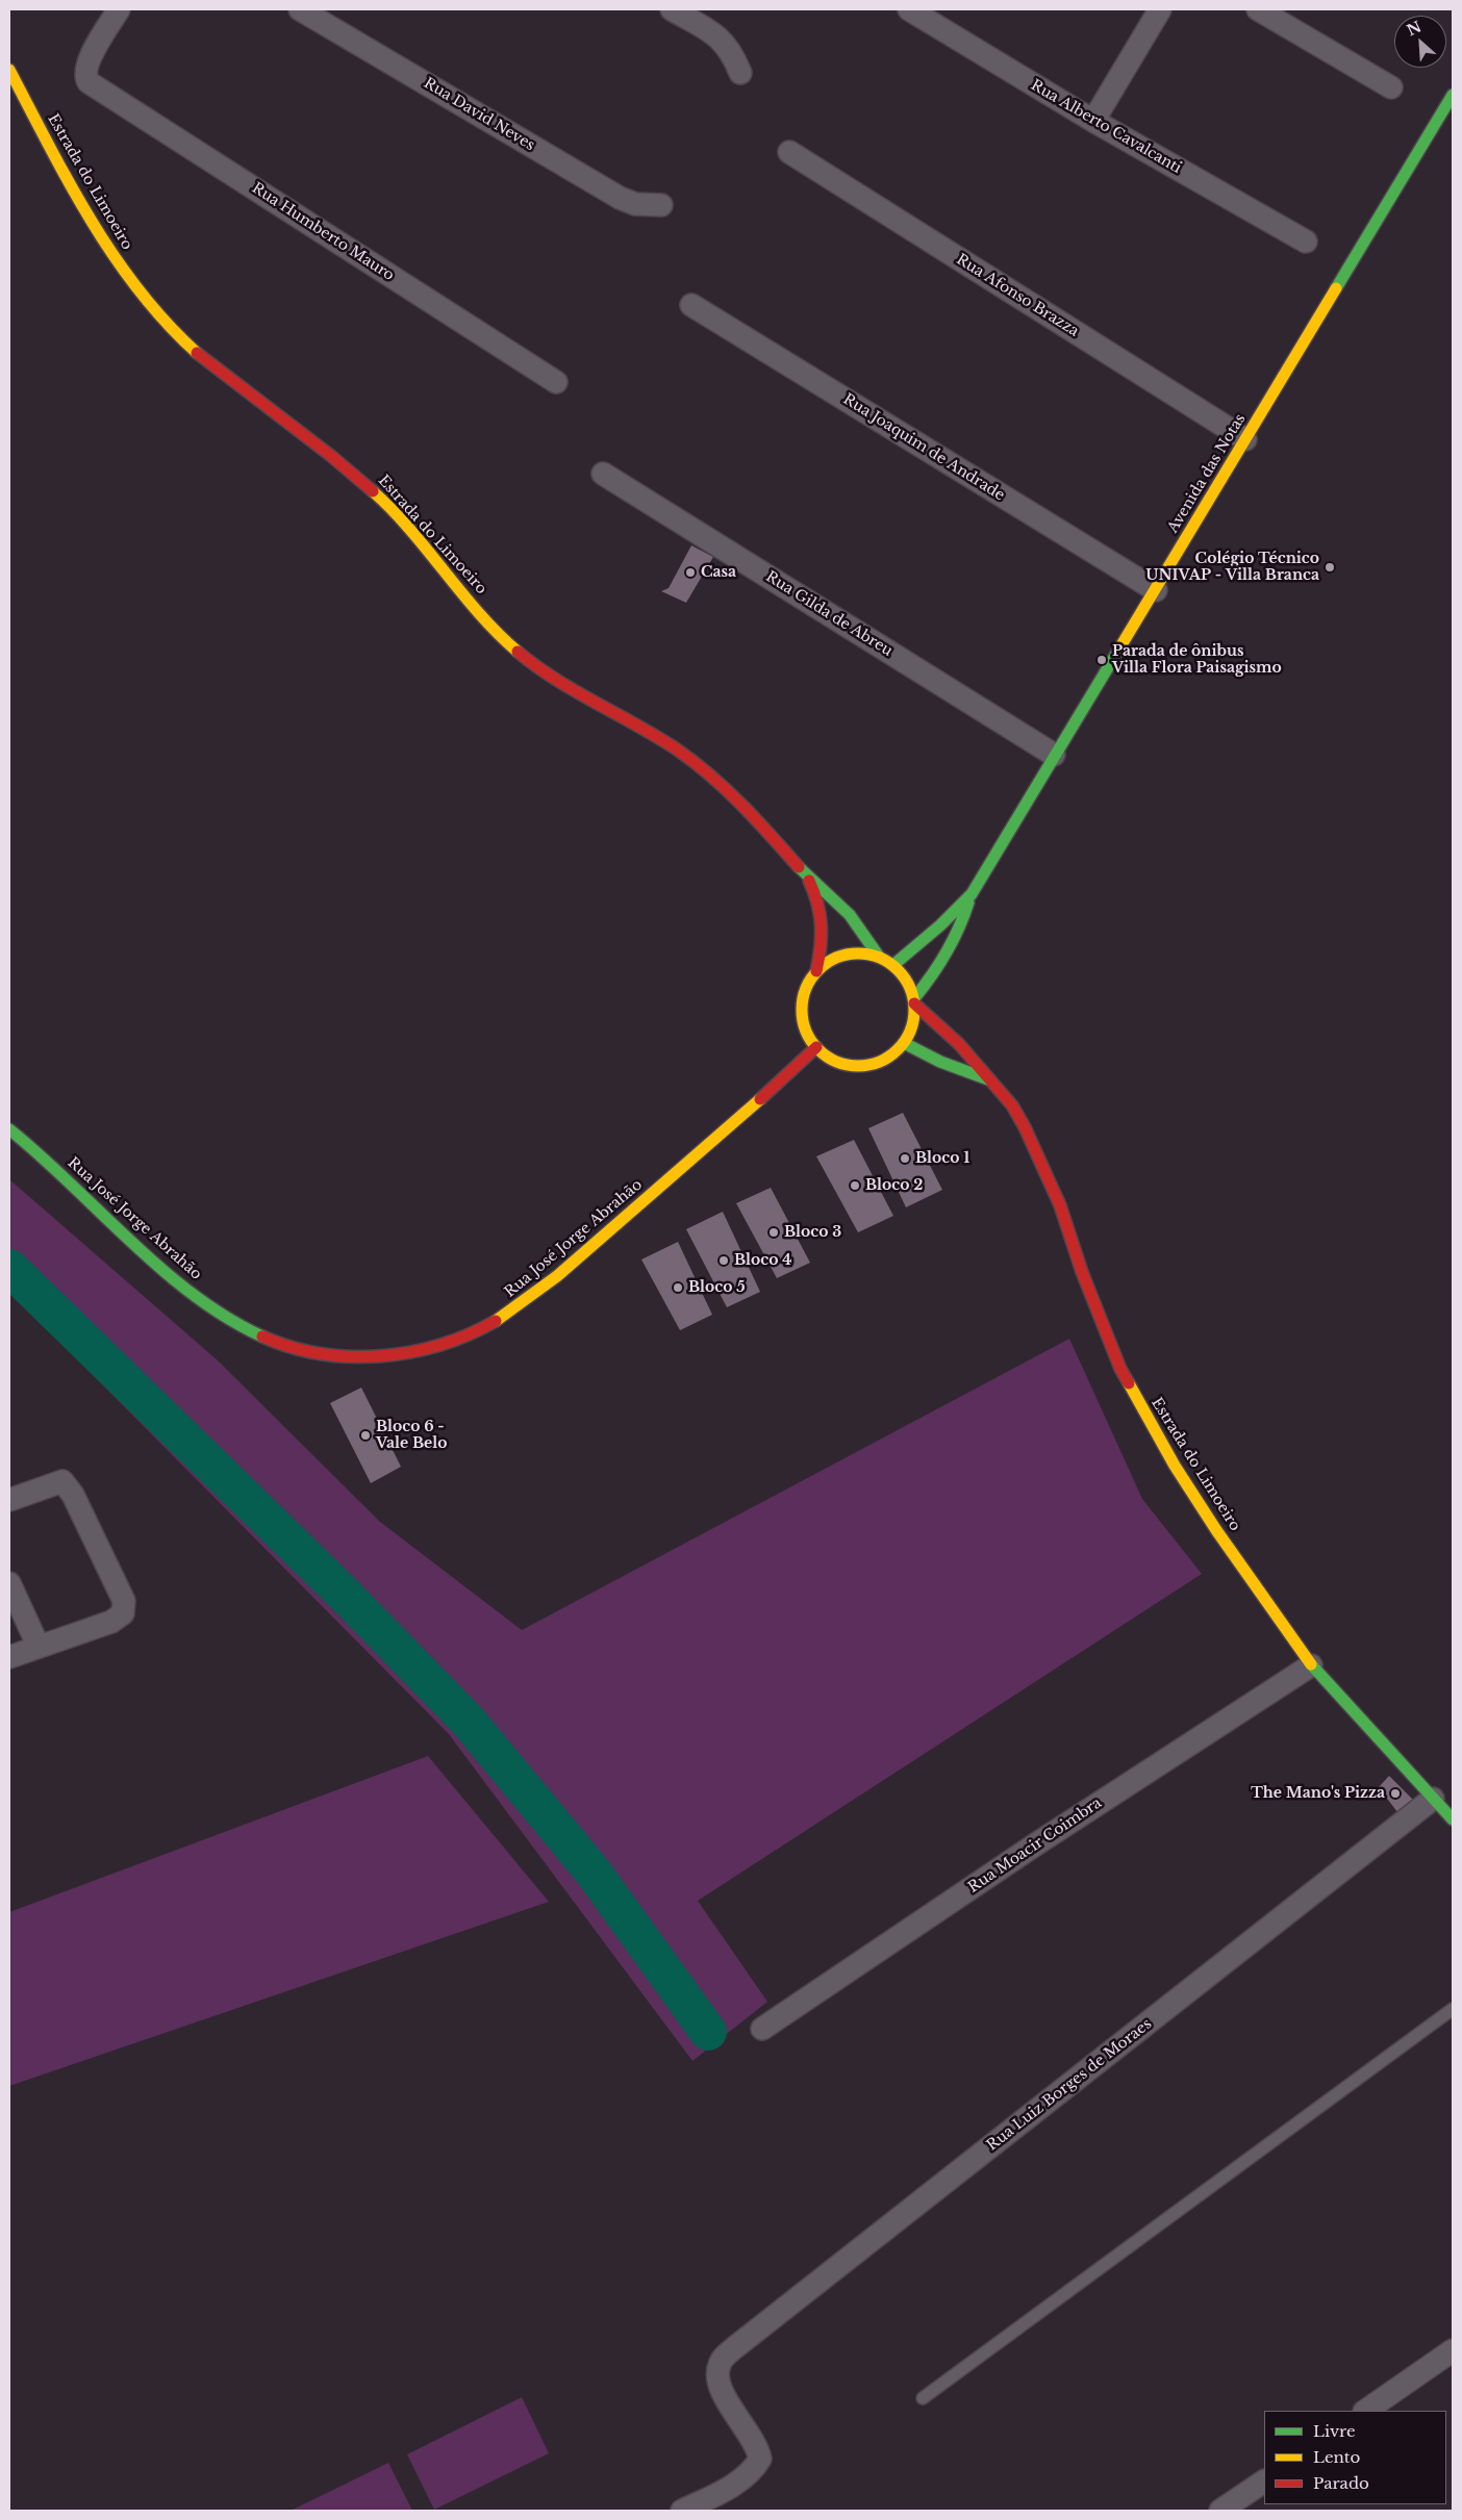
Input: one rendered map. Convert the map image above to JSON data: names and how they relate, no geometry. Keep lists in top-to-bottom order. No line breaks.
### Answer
{"streets":{"main road":["Estrada do Limoeiro","Avenida das Notas","Rua José Jorge Abrahão"],"street":["Rua David Neves","Rua Alberto Cavalcanti","Rua Humberto Mauro","Rua Afonso Brazza","Rua Joaquim de Andrade","Rua Gilda de Abreu","Rua Moacir Coimbra","Rua Luiz Borges de Moraes"]},"crossings":[["Estrada do Limoeiro","Avenida das Notas"],["Estrada do Limoeiro","Rua José Jorge Abrahão"],["Estrada do Limoeiro","Rua Moacir Coimbra"],["Estrada do Limoeiro","Rua Luiz Borges de Moraes"],["Rua Afonso Brazza","Avenida das Notas"],["Rua Joaquim de Andrade","Avenida das Notas"],["Avenida das Notas","Rua Gilda de Abreu"],["Avenida das Notas","Rua José Jorge Abrahão"]],"places":["Colégio Técnico UNIVAP - Villa Branca","Casa","Parada de ônibus Villa Flora Paisagismo","Bloco 1","Bloco 2","Bloco 3","Bloco 4","Bloco 5","Bloco 6 - Vale Belo","The Mano's Pizza"],"legend":["Livre","Lento","Parado"],"north":"top left"}
